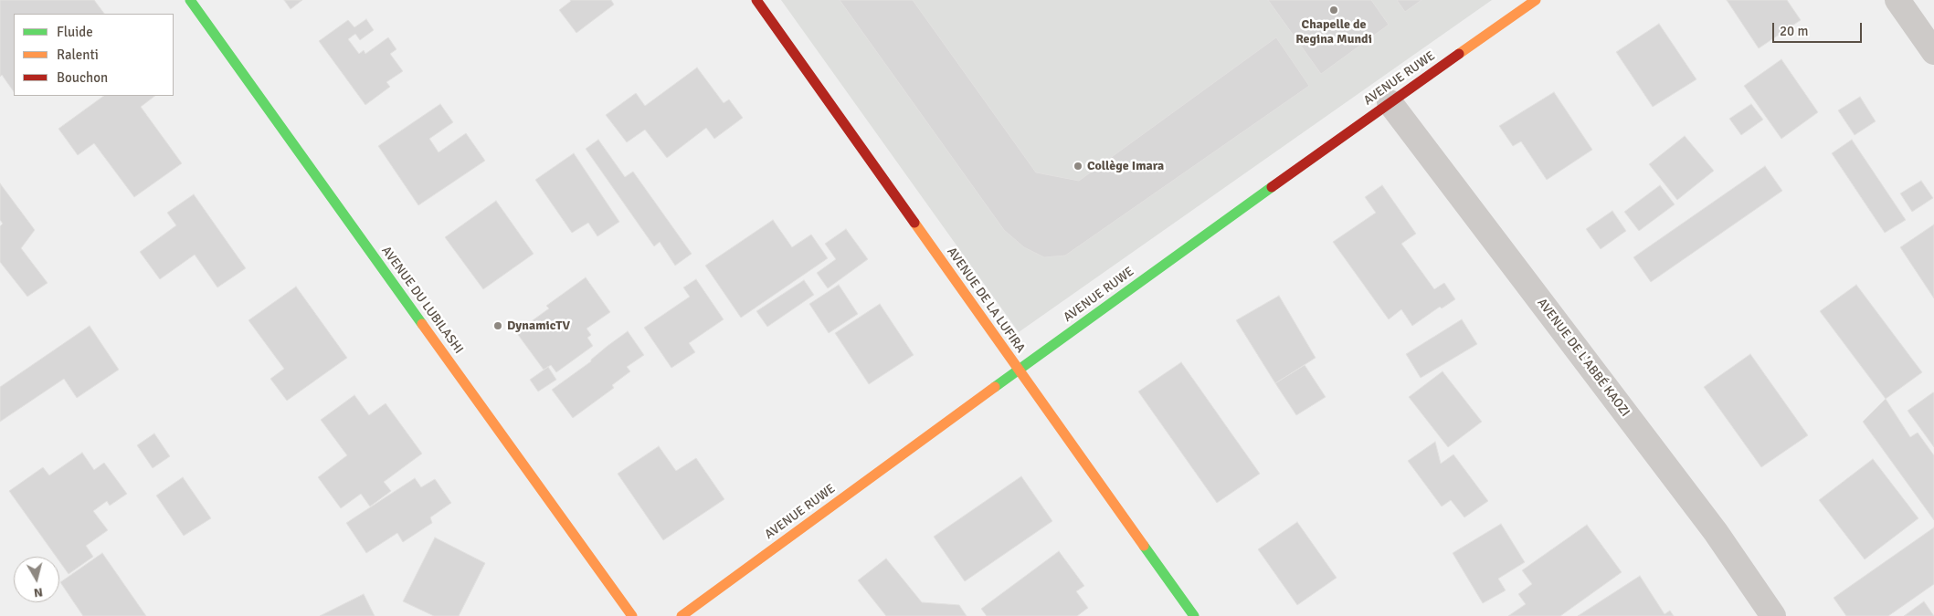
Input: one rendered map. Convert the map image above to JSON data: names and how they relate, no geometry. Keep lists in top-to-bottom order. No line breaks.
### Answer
{"streets":{"street":["AVENUE RUWE","AVENUE DU LUBILASHI","AVENUE DE LA LUFIRA","AVENUE DE L'ABBÉ KAOZI"]},"crossings":[["AVENUE RUWE","AVENUE DE LA LUFIRA"],["AVENUE RUWE","AVENUE DE L'ABBÉ KAOZI"]],"places":["Chapelle de Regina Mundi","Collège Imara","DynamicTV"],"legend":["Fluide","Ralenti","Bouchon"],"scale_bar":"20 m","north":"bottom"}
